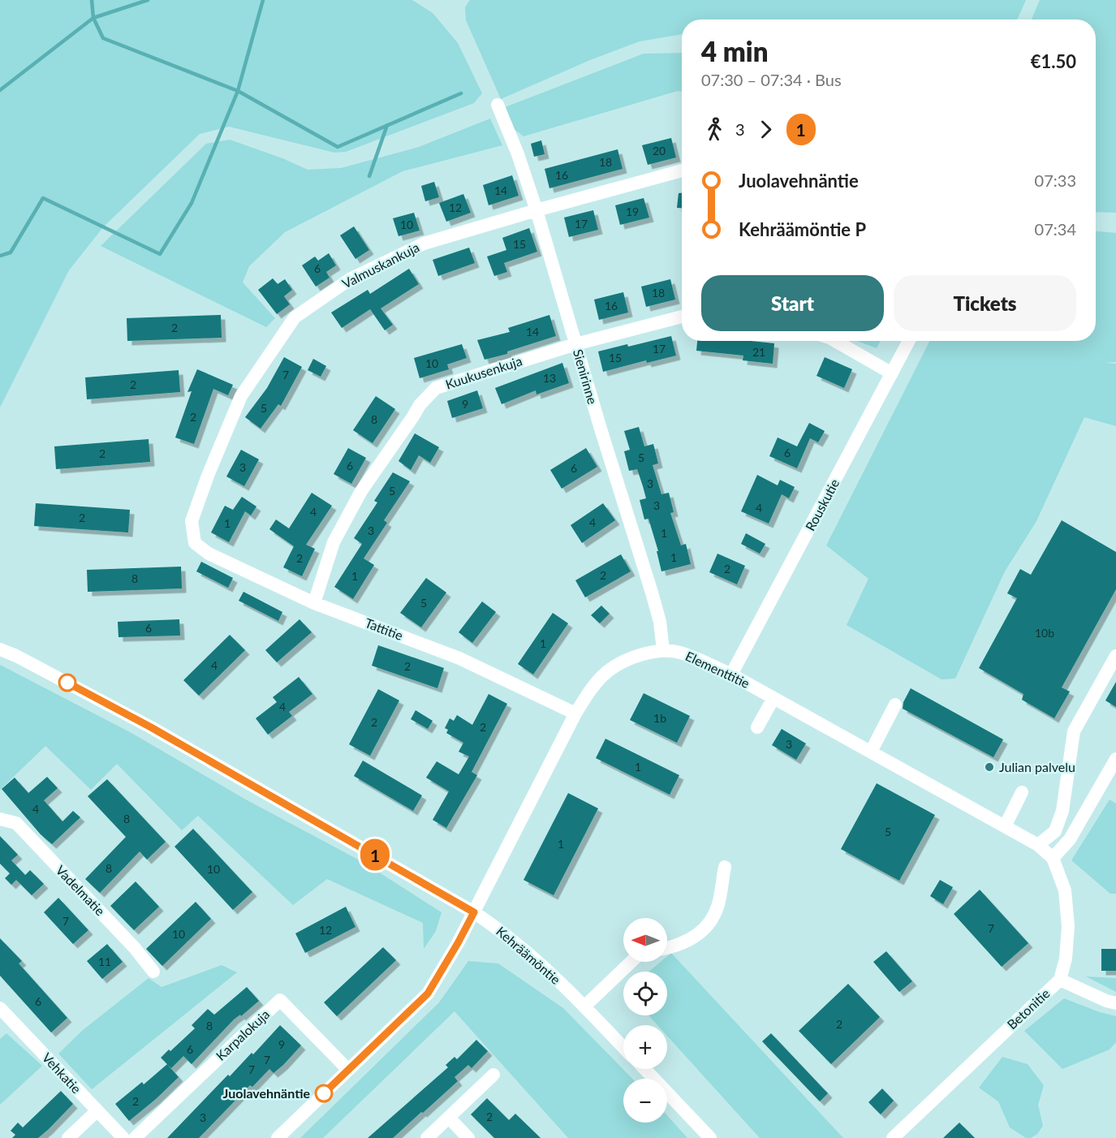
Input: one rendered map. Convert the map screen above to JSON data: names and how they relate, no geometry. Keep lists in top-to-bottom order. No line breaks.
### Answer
{"streets":{"street":["Valmuskankuja","Kuukusenkuja","Sienirinne","Rouskutie","Tattitie","Elementtitie","Vadelmatie","Kehräämöntie","Betonitie","Karpalokuja","Vehkatie"]},"crossings":[["Valmuskankuja","Sienirinne"],["Valmuskankuja","Tattitie"],["Kuukusenkuja","Sienirinne"],["Kuukusenkuja","Tattitie"],["Sienirinne","Elementtitie"],["Rouskutie","Elementtitie"],["Tattitie","Elementtitie"],["Elementtitie","Kehräämöntie"],["Elementtitie","Betonitie"],["Elementtitie","Karpalokuja"]],"places":["Julian palvelu","Juolavehnäntie"],"lines":["bus line 1"],"house_numbers":["20","18","16","14","12","19","17","10","15","6","18","16","2","14","17","21","15","10","7","13","2","9","5","2","8","6","2","5","6","3","6","3","5","3","4","4","2","4","1","3","1","1","2","2","2","1","8","5","6","10b","1","4","2","4","1b","2","2","3","1","4","8","5","1","8","10","7","7","12","10","11","6","2","8","9","6","7","7","2","2","3"],"north":"left","page":{"on_map":"1","heading":["4 min","07:30 – 07:34 · Bus","€1.50"],"legs":["3","1"],"list":[{"name":"Juolavehnäntie","value":"07:33"},{"name":"Kehräämöntie P","value":"07:34"}],"buttons":["Start","Tickets"],"map_buttons":["+","−"]}}
